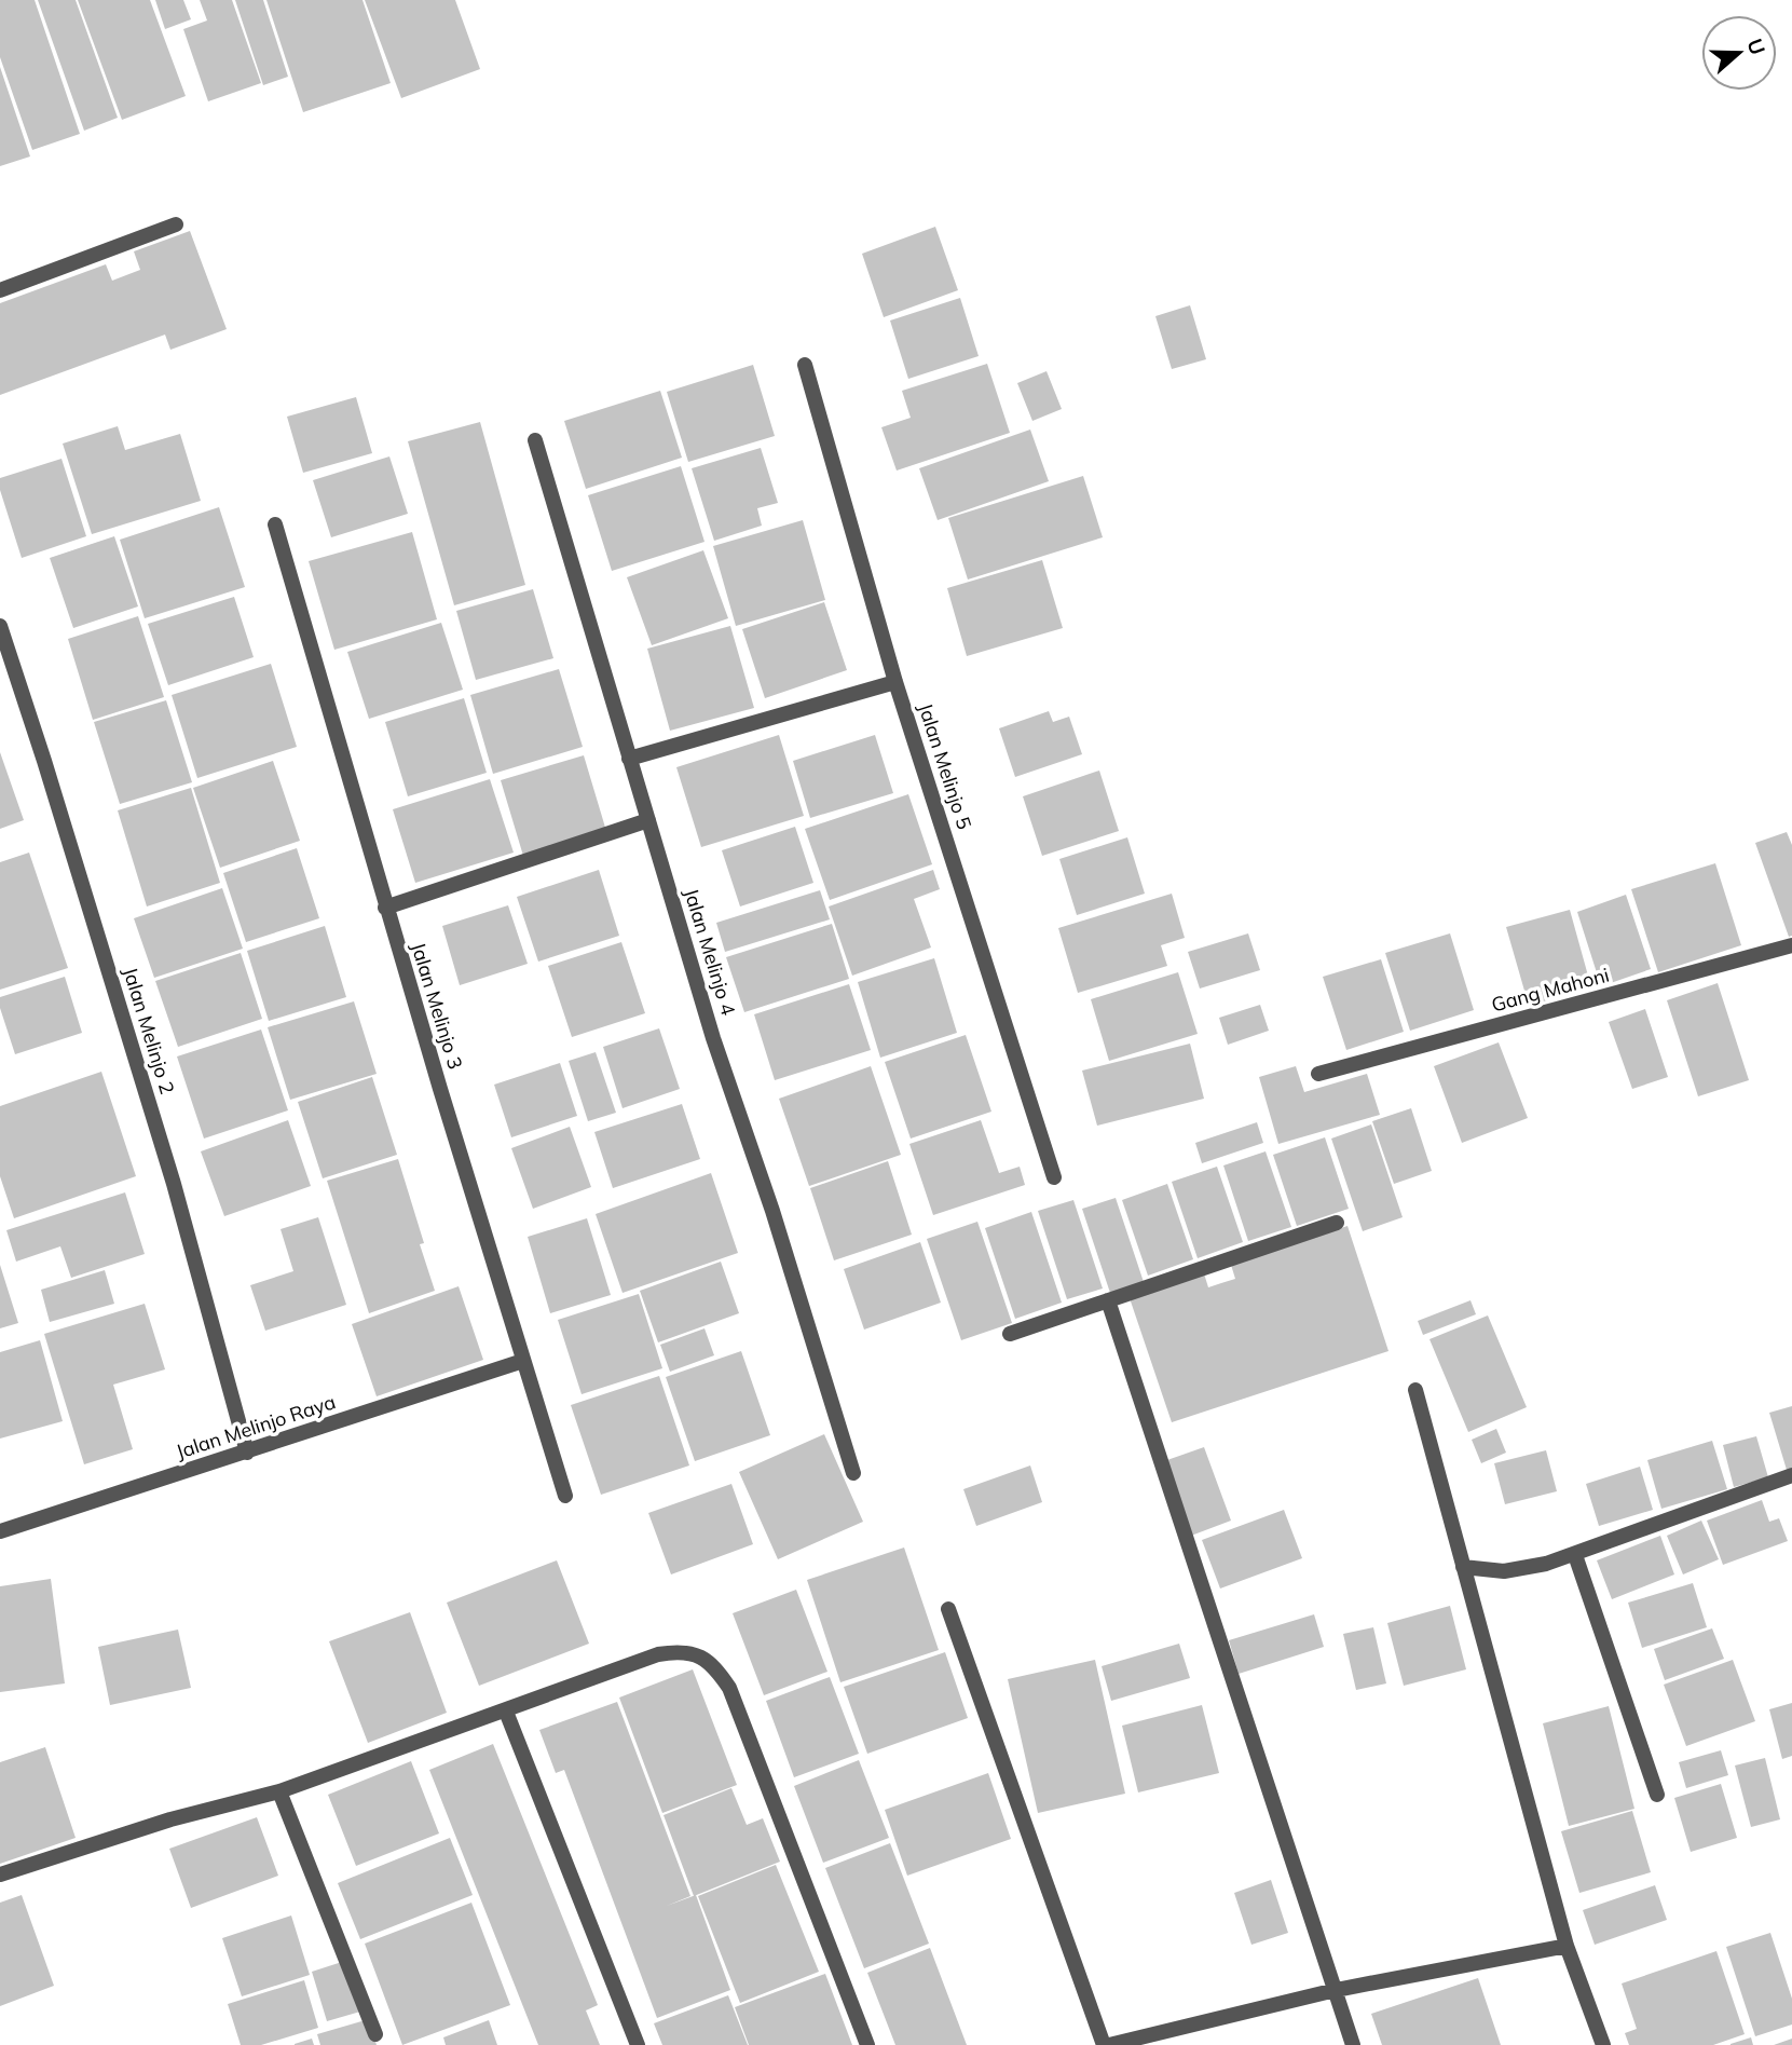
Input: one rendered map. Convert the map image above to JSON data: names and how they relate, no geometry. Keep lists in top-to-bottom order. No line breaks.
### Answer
{"streets":{"street":["Jalan Melinjo 5","Jalan Melinjo 4","Gang Mahoni","Jalan Melinjo 3","Jalan Melinjo 2","Jalan Melinjo Raya"]},"crossings":[["Jalan Melinjo 3","Jalan Melinjo Raya"],["Jalan Melinjo 2","Jalan Melinjo Raya"]],"north":"right"}
